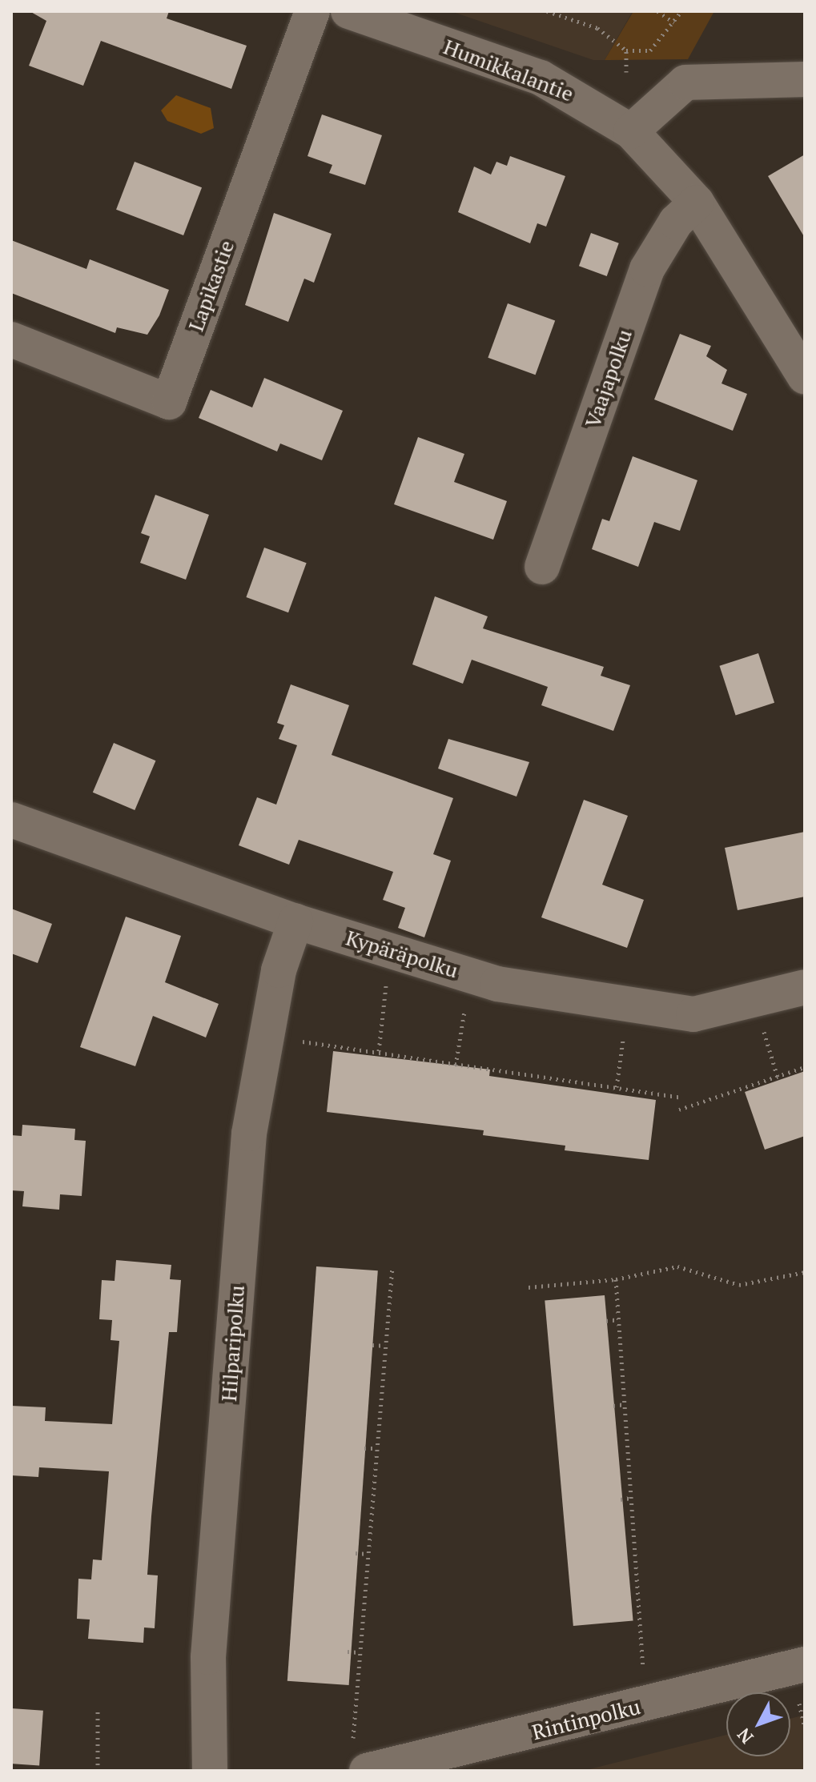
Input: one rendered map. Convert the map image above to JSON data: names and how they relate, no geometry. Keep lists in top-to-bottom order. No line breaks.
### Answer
{"streets":{"street":["Humikkalantie","Lapikastie","Vaajapolku","Kypäräpolku","Hilparipolku","Rintinpolku"]},"crossings":[["Humikkalantie","Vaajapolku"],["Kypäräpolku","Hilparipolku"]],"north":"bottom left"}
